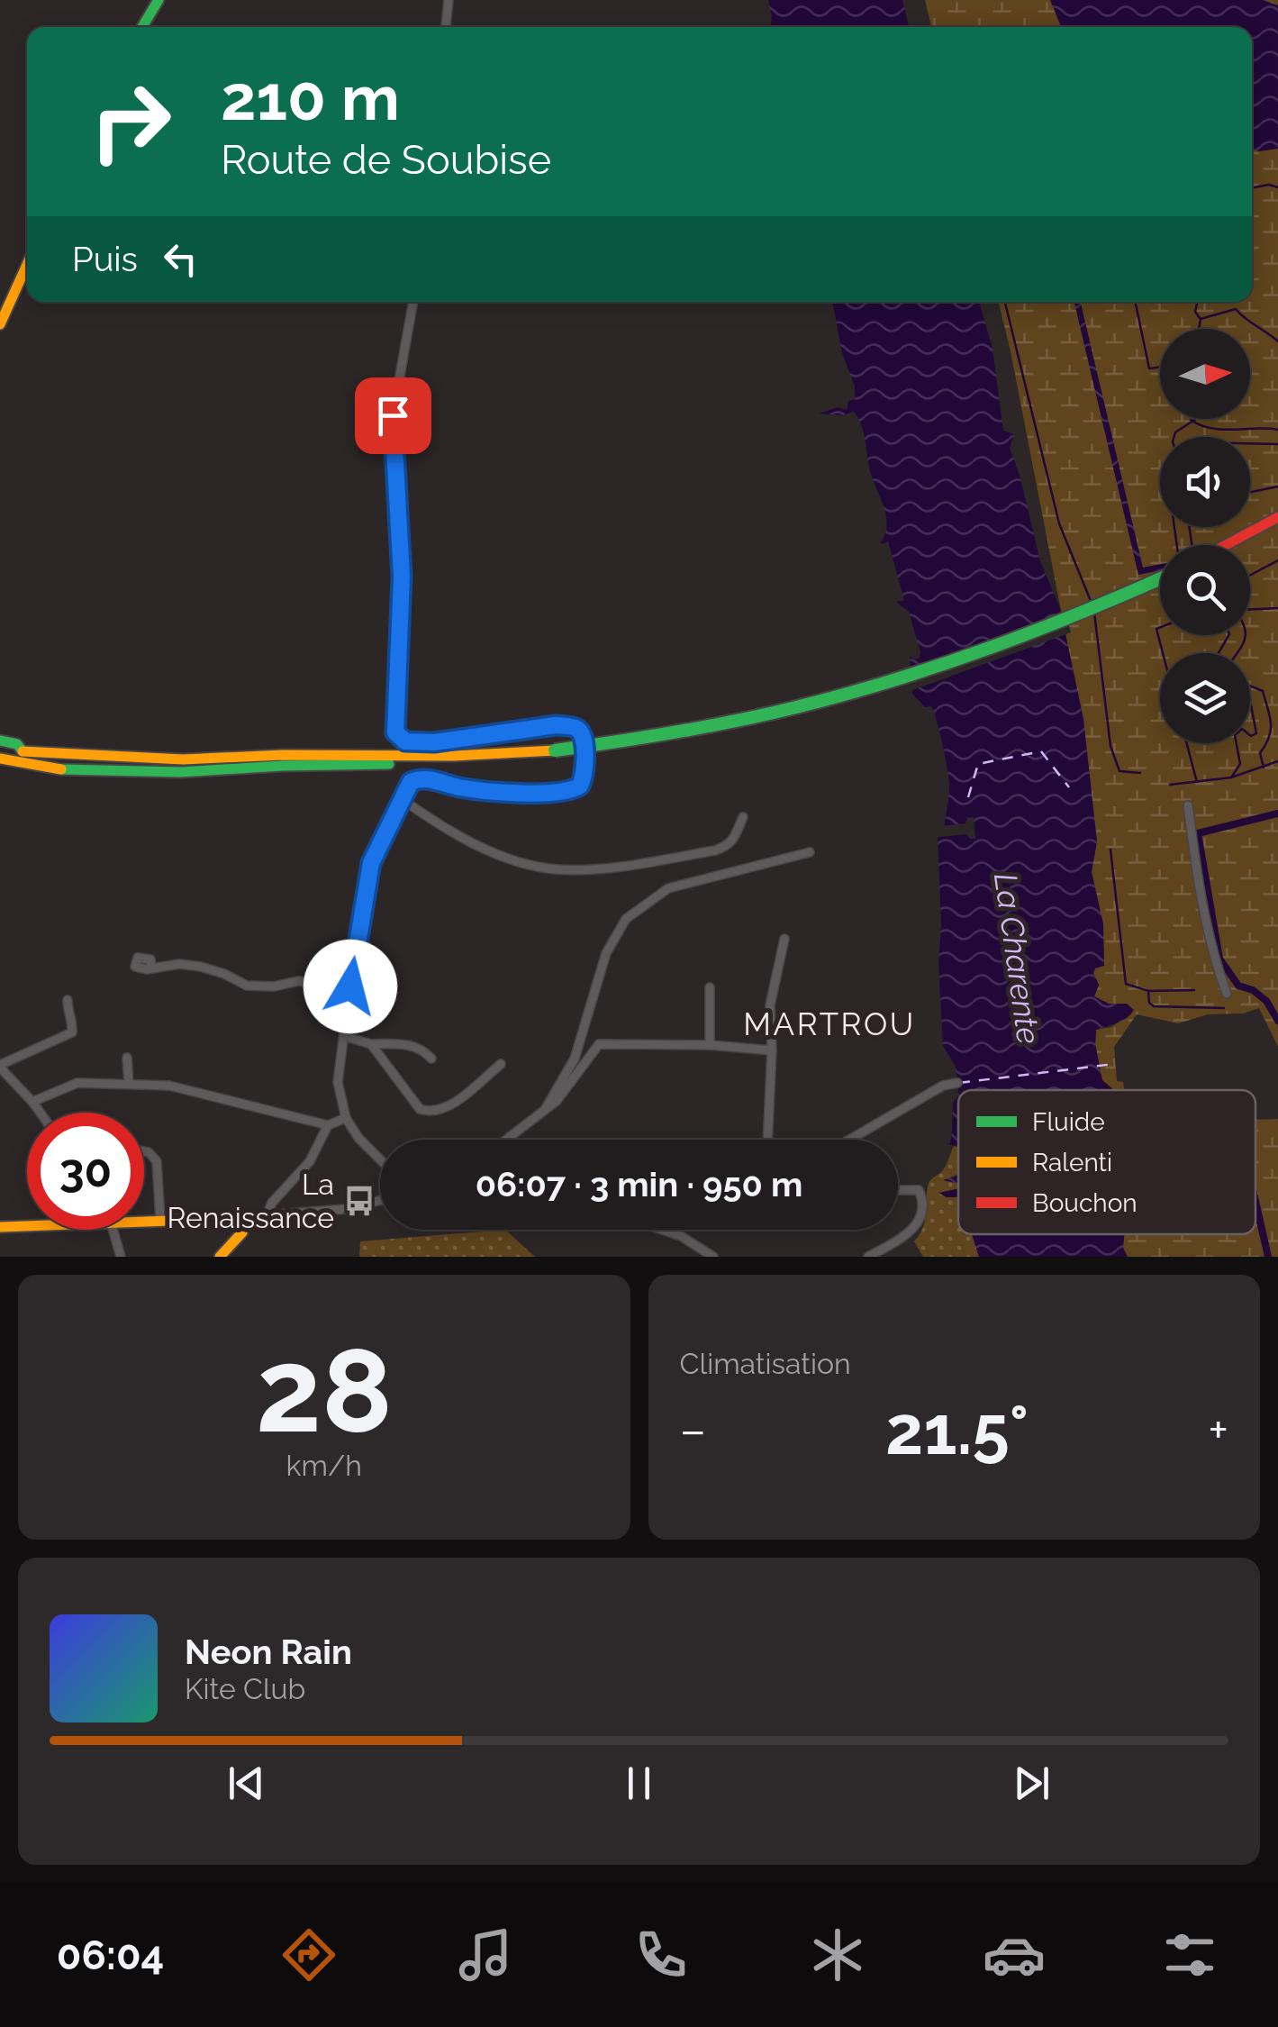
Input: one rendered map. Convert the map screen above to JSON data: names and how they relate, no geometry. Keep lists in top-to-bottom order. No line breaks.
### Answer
{"districts":["MARTROU"],"water":["La Charente"],"places":{"bus stop":["La Renaissance"]},"legend":["Fluide","Ralenti","Bouchon"],"north":"right","page":{"turn":["210 m","Route de Soubise"],"then":"Puis","limit":"30","trip":"06:07 · 3 min · 950 m","tile":[["28","km/h"],"Climatisation"],"heat":["−","21.5°","+"],"song":["Neon Rain","Kite Club"],"tabs":"06:04"}}
